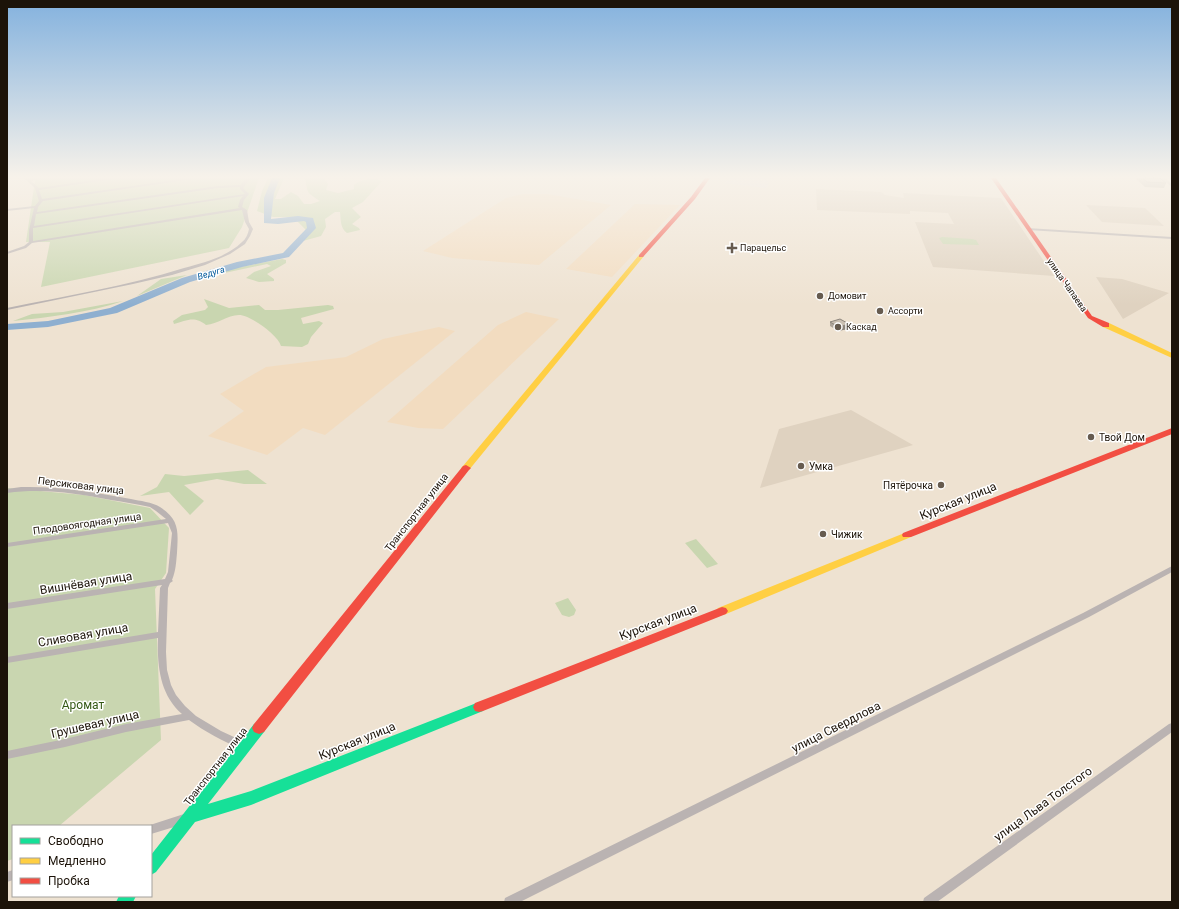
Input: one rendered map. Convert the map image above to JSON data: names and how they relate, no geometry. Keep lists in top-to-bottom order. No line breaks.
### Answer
{"streets":{"street":["улица Чапаева","Персиковая улица","Курская улица","Транспортная улица","Плодовоягодная улица","Вишнёвая улица","Сливовая улица","Грушевая улица","улица Свердлова","улица Льва Толстого"]},"crossings":[["Персиковая улица","Плодовоягодная улица"],["Курская улица","Транспортная улица"]],"water":["Ведуга"],"parks":["Аромат"],"places":{"health":["Парацельс"],"other":["Домовит","Ассорти","Каскад","Твой Дом","Умка","Пятёрочка","Чижик"]},"legend":["Свободно","Медленно","Пробка"]}
